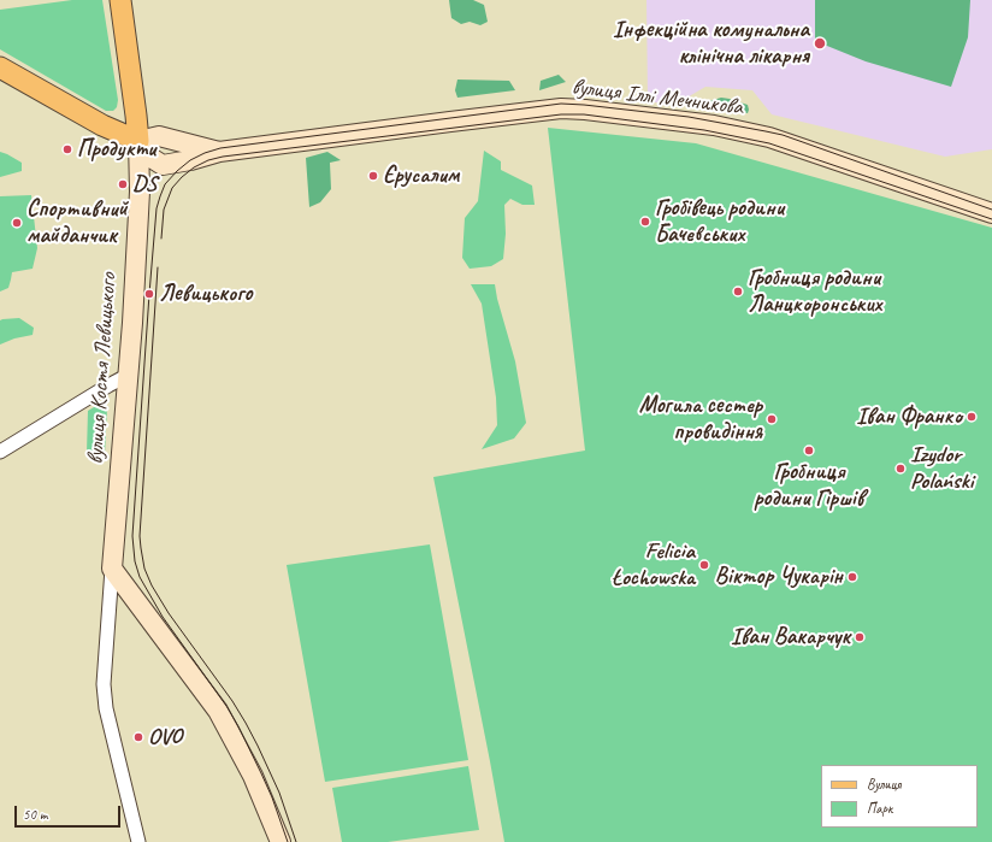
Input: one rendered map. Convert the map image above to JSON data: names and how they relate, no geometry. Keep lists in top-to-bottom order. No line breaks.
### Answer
{"streets":{"main road":["вулиця Іллі Мечникова","вулиця Костя Левицького"]},"crossings":[["вулиця Іллі Мечникова","вулиця Костя Левицького"]],"places":["Інфекційна комунальна клінічна лікарня","Продукти","Єрусалим","DS","Гробівець родини Бачевських","Спортивний майданчик","Гробниця родини Ланцкоронських","Левицького","Іван Франко","Могила сестер провидіння","Гробниця родини Гіршів","Izydor Polański","Felicia Łochowska","Віктор Чукарін","Іван Вакарчук","OVO"],"legend":["Вулиця","Парк"],"scale_bar":"50 m"}
